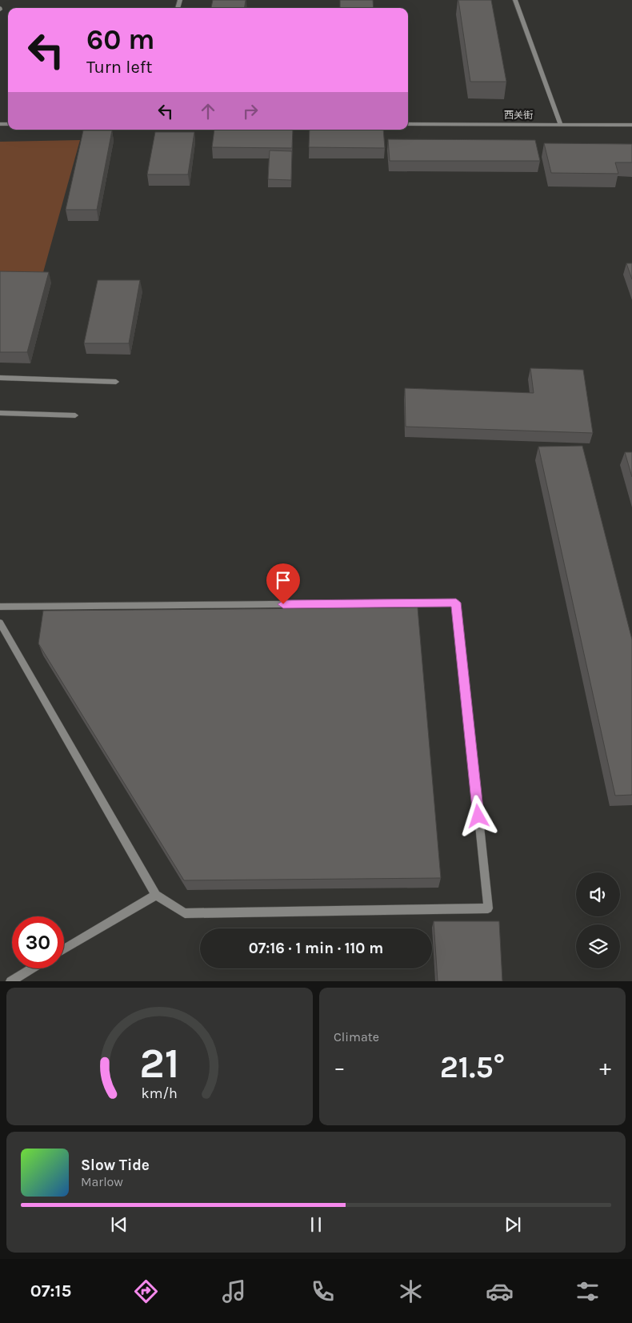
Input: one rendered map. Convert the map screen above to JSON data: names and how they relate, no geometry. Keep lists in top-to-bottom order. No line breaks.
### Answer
{"streets":{"street":["西关街"]},"page":{"turn":["60 m","Turn left"],"limit":"30","trip":"07:16 · 1 min · 110 m","tile":"Climate","heat":["−","21.5°","+"],"song":["Slow Tide","Marlow"],"tabs":"07:15","gauge":["21","km/h"]}}
